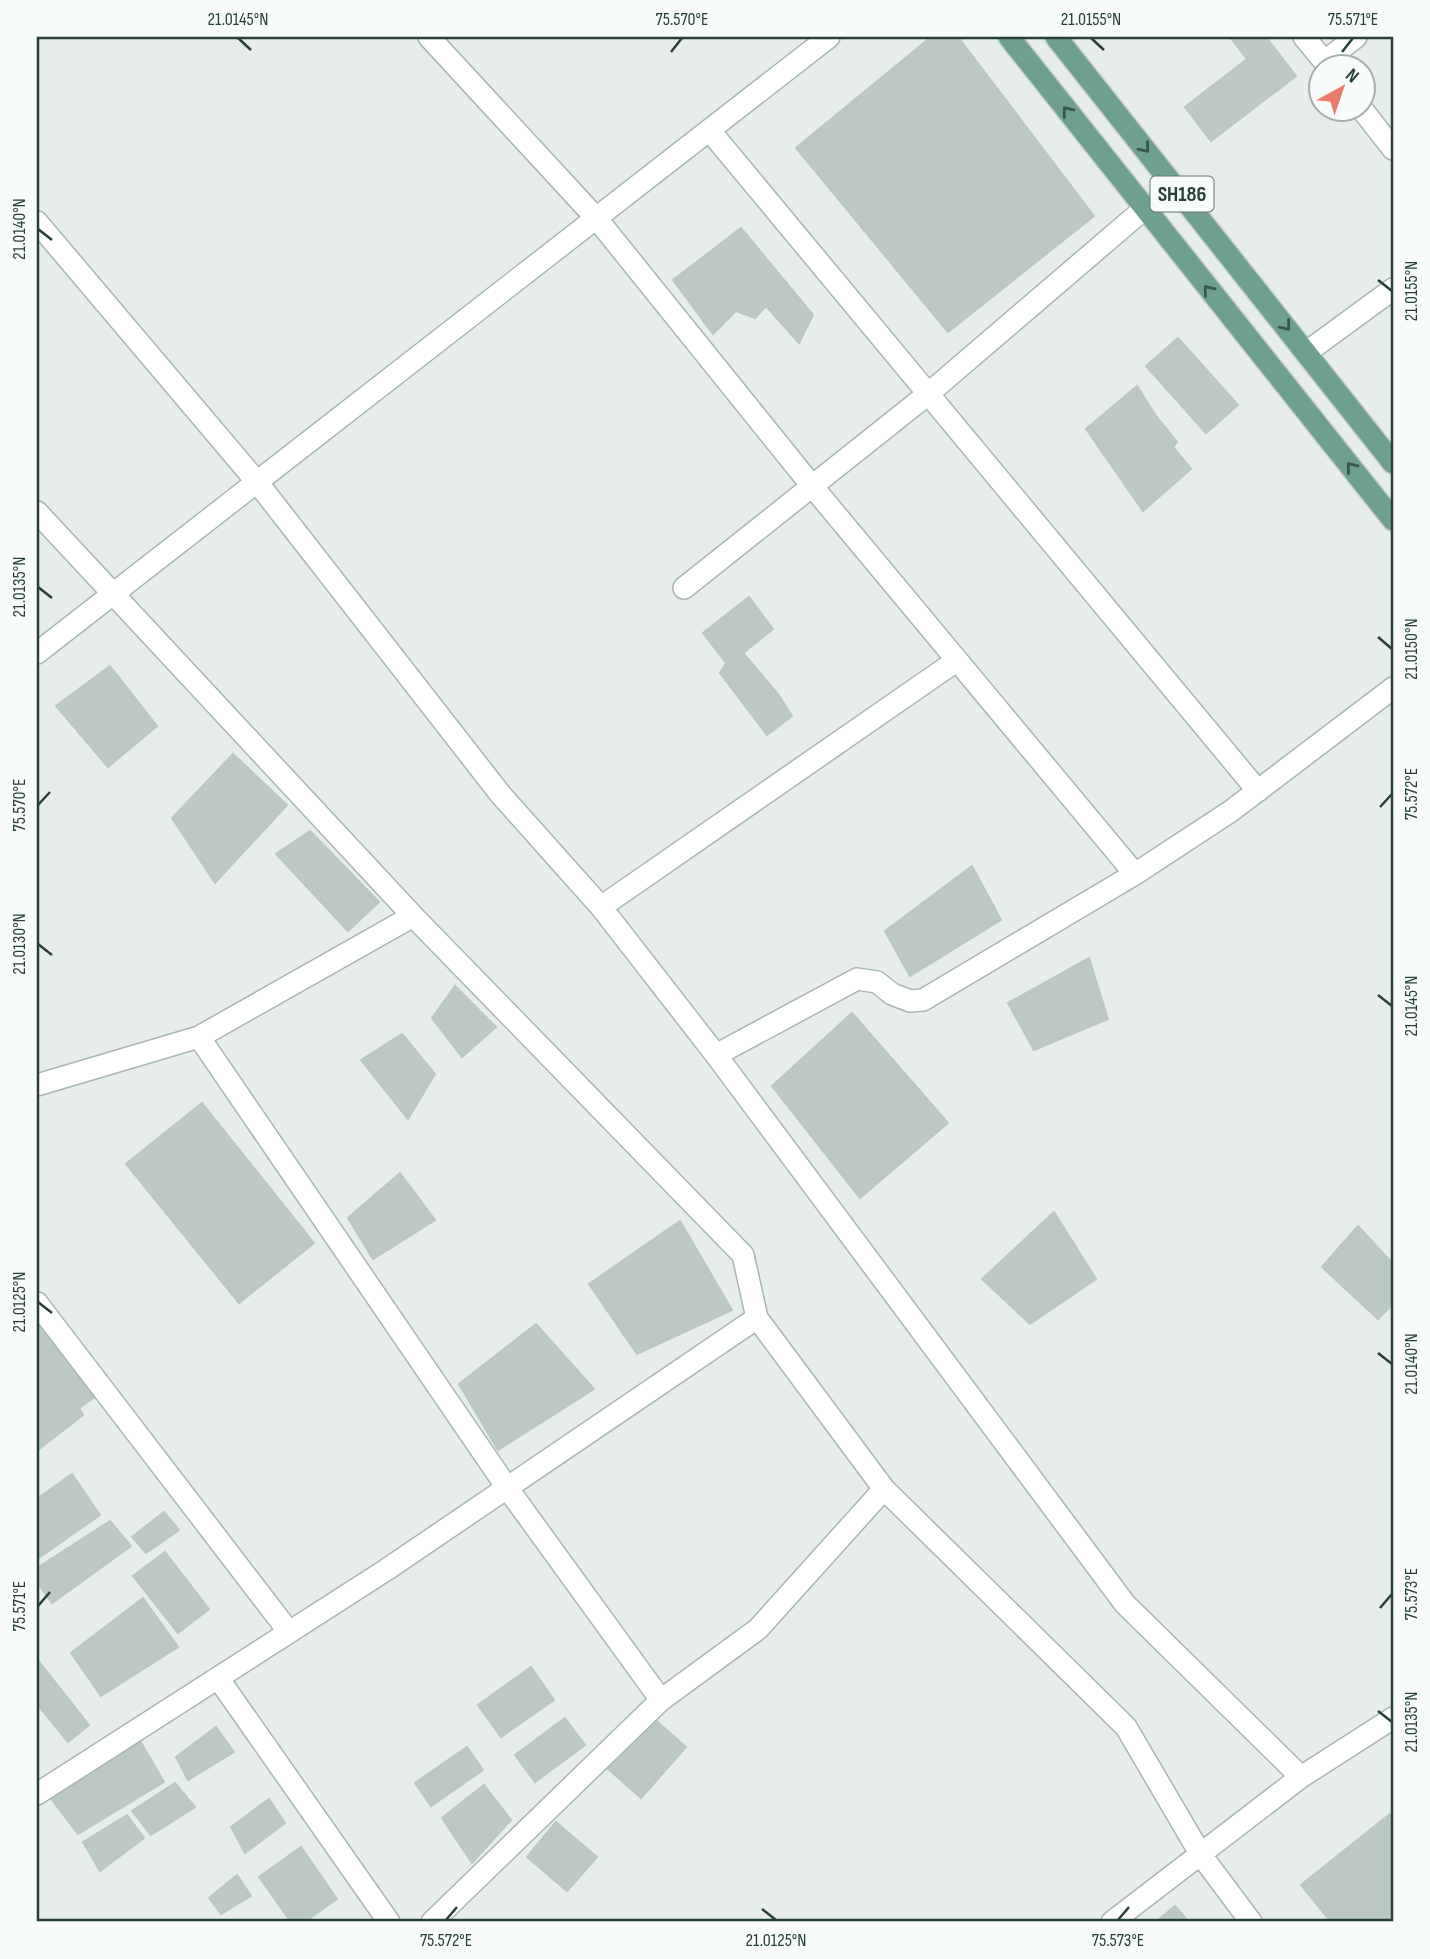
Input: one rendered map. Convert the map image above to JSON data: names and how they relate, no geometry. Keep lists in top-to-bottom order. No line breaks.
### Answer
{"streets":{"main road":["SH186"]},"north":"top right","coordinates":["21.0145°N","75.570°E","21.0155°N","75.571°E","21.0140°N","21.0135°N","21.0150°N","75.572°E","21.0130°N","21.0125°N","75.573°E"]}
